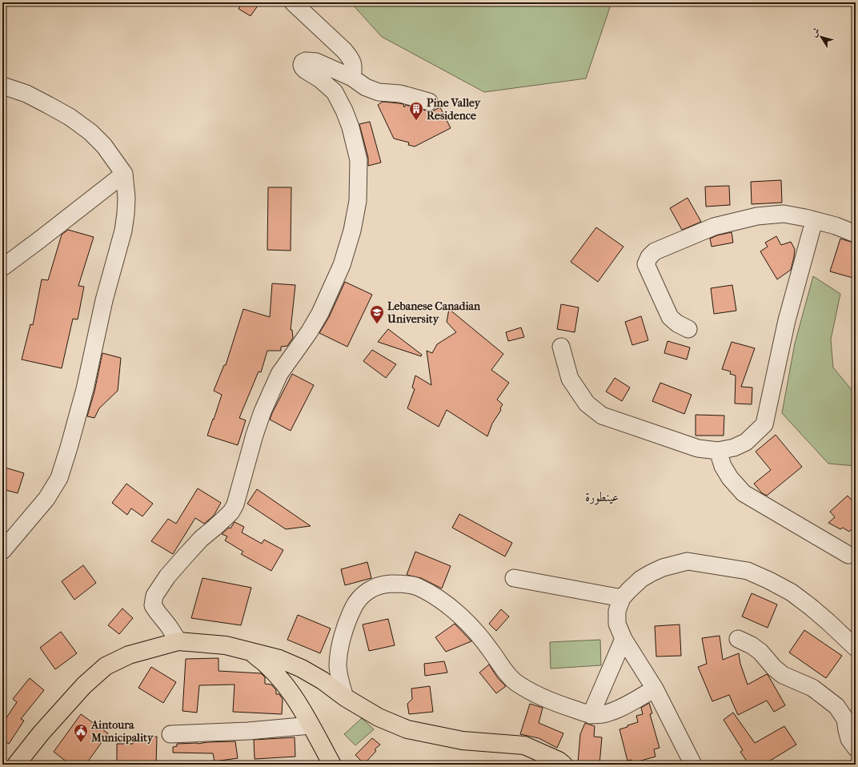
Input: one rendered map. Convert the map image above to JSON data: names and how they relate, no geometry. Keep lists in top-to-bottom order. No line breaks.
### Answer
{"districts":["عينطورة"],"places":{"building":["Pine Valley Residence"],"school or university":["Lebanese Canadian University"],"public building":["Aintoura Municipality"]},"north":"top left"}
